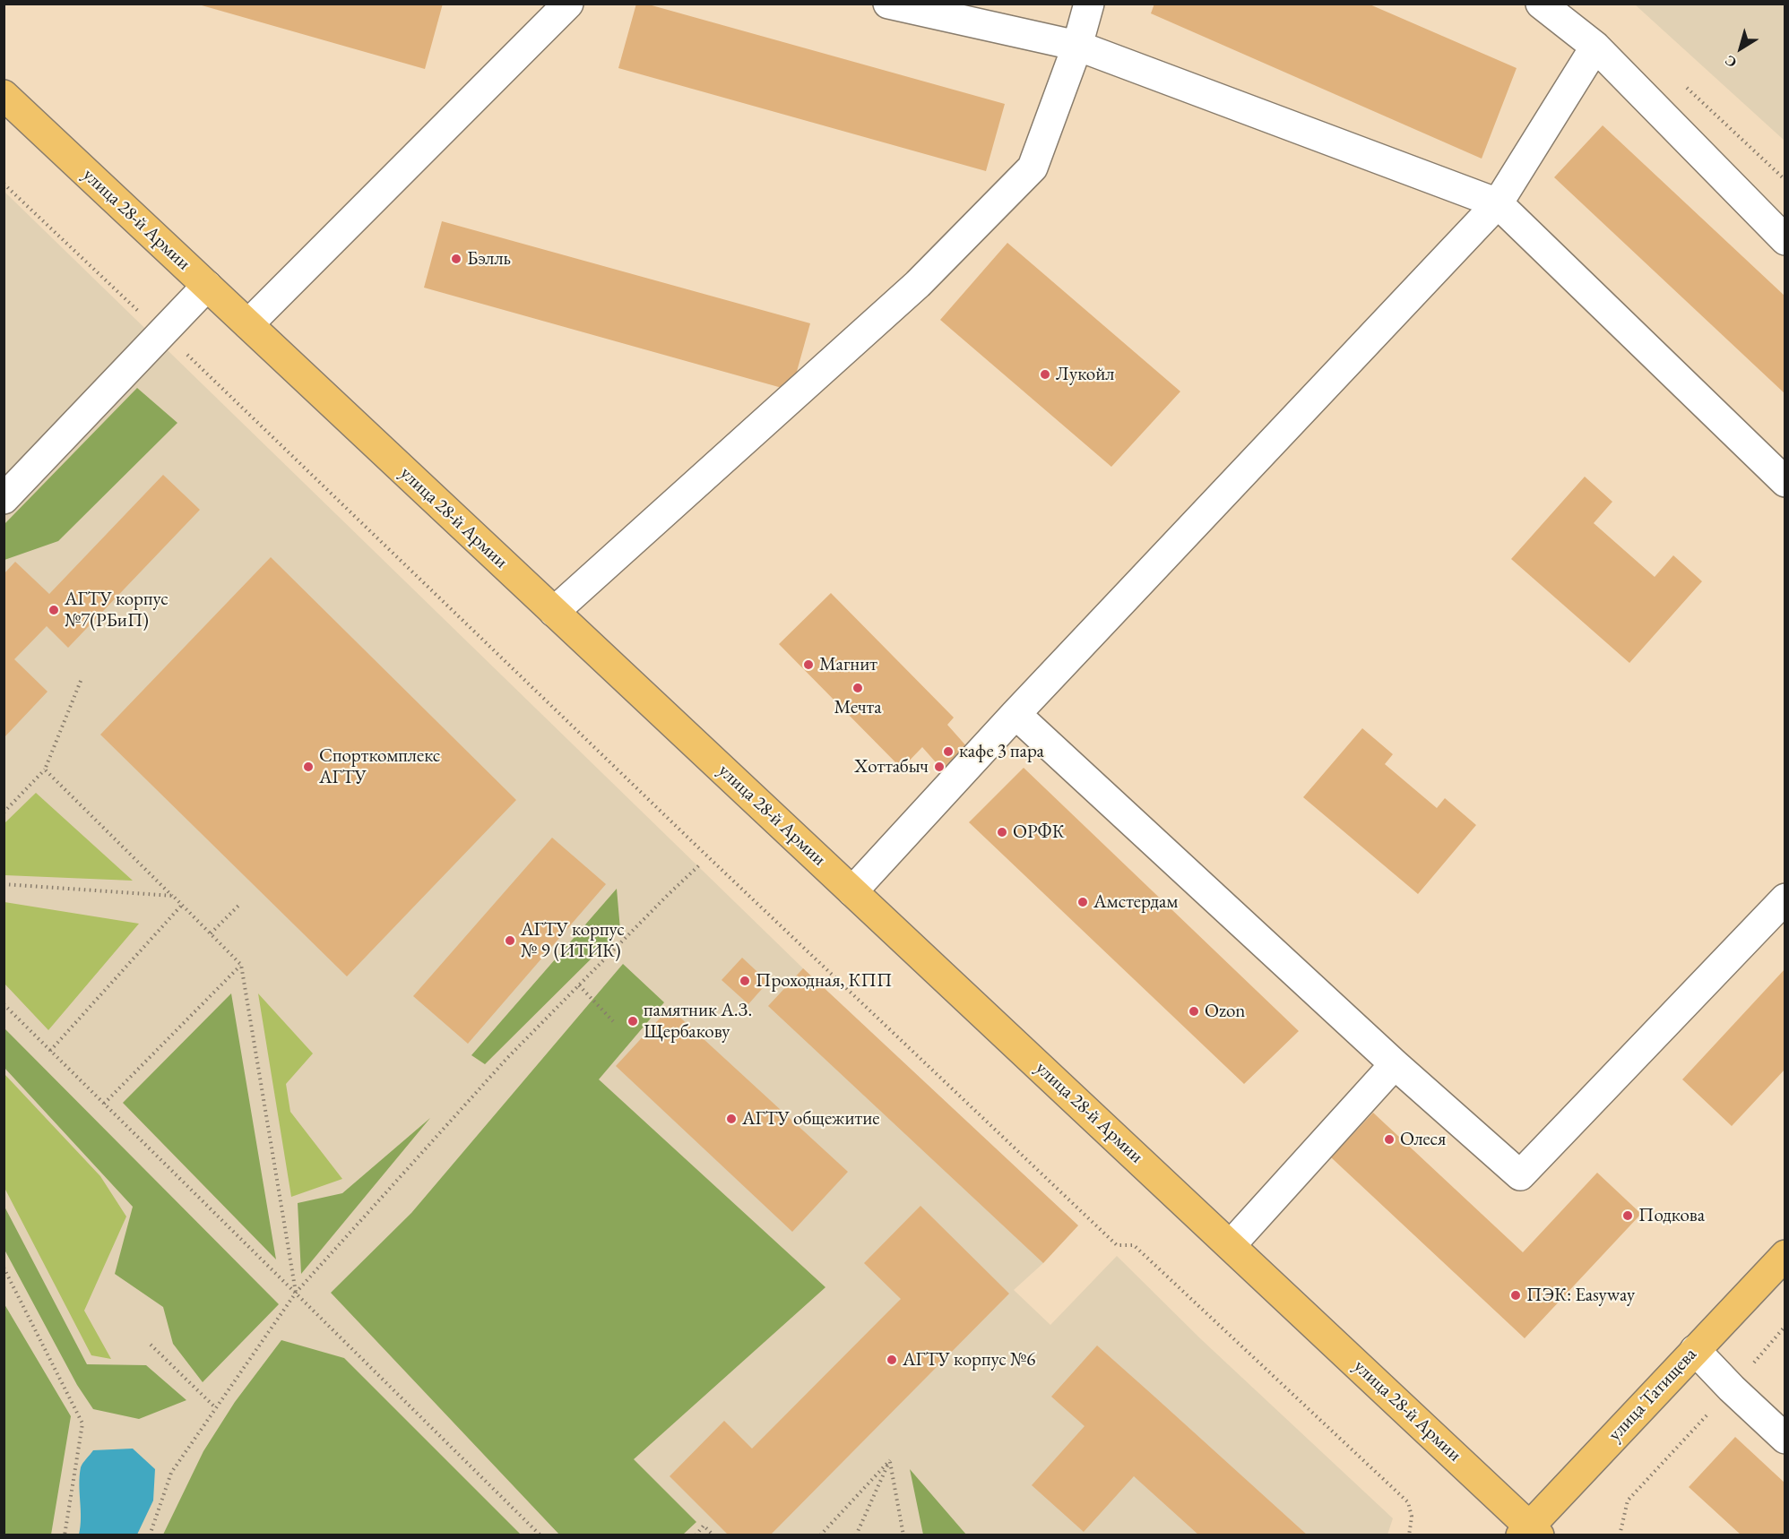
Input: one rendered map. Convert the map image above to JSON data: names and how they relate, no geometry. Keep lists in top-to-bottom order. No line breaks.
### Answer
{"streets":{"main road":["улица 28-й Армии","улица Татищева"]},"crossings":[["улица 28-й Армии","улица Татищева"]],"places":["Бэлль","Лукойл","АГТУ корпус №7(РБиП)","Магнит","Мечта","кафе 3 пара","Спорткомплекс АГТУ","Хоттабыч","ОРФК","Амстердам","АГТУ корпус № 9 (ИТИК)","Проходная, КПП","Ozon","памятник А.З. Щербакову","АГТУ общежитие","Олеся","Подкова","ПЭК: Easyway","АГТУ корпус №6"],"north":"bottom left"}
